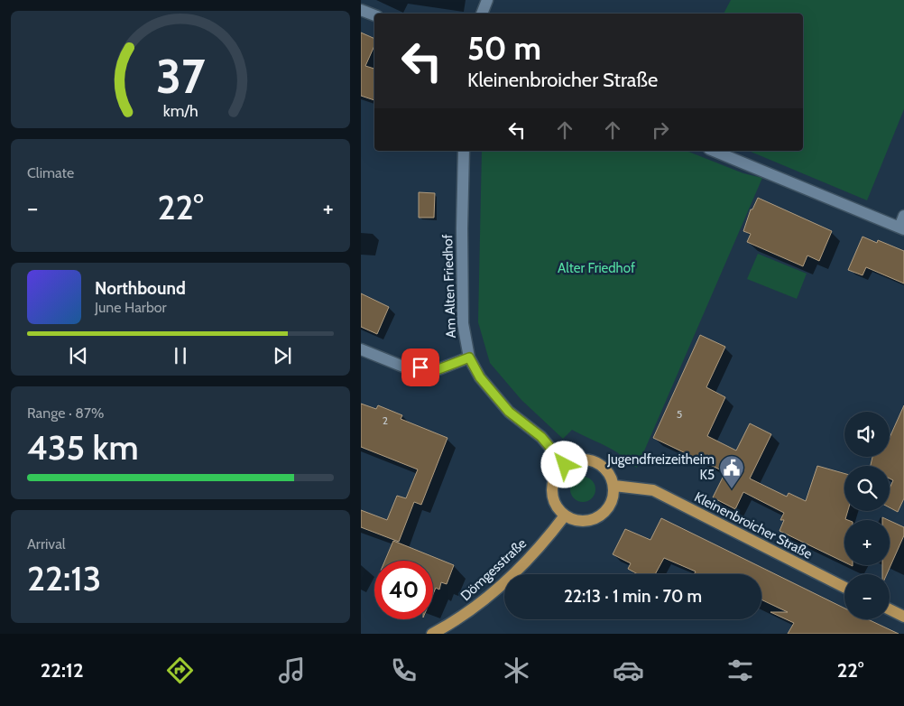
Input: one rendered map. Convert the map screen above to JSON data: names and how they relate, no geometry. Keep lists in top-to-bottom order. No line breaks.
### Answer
{"streets":{"main road":["Kleinenbroicher Straße","Dömgesstraße"],"street":["Am Alten Friedhof"]},"crossings":[["Am Alten Friedhof","Kleinenbroicher Straße"],["Am Alten Friedhof","Dömgesstraße"],["Kleinenbroicher Straße","Dömgesstraße"]],"parks":["Alter Friedhof"],"places":{"public building":["Jugendfreizeitheim K5"]},"house_numbers":["5","2"],"page":{"turn":["50 m","Kleinenbroicher Straße"],"tile":["Climate",["Range · 87%","435 km"],["Arrival","22:13"]],"heat":["−","22°","+"],"song":["Northbound","June Harbor"],"map_buttons":["+","−"],"limit":"40","trip":"22:13 · 1 min · 70 m","tabs":["22:12","22°"],"gauge":["37","km/h"]}}
